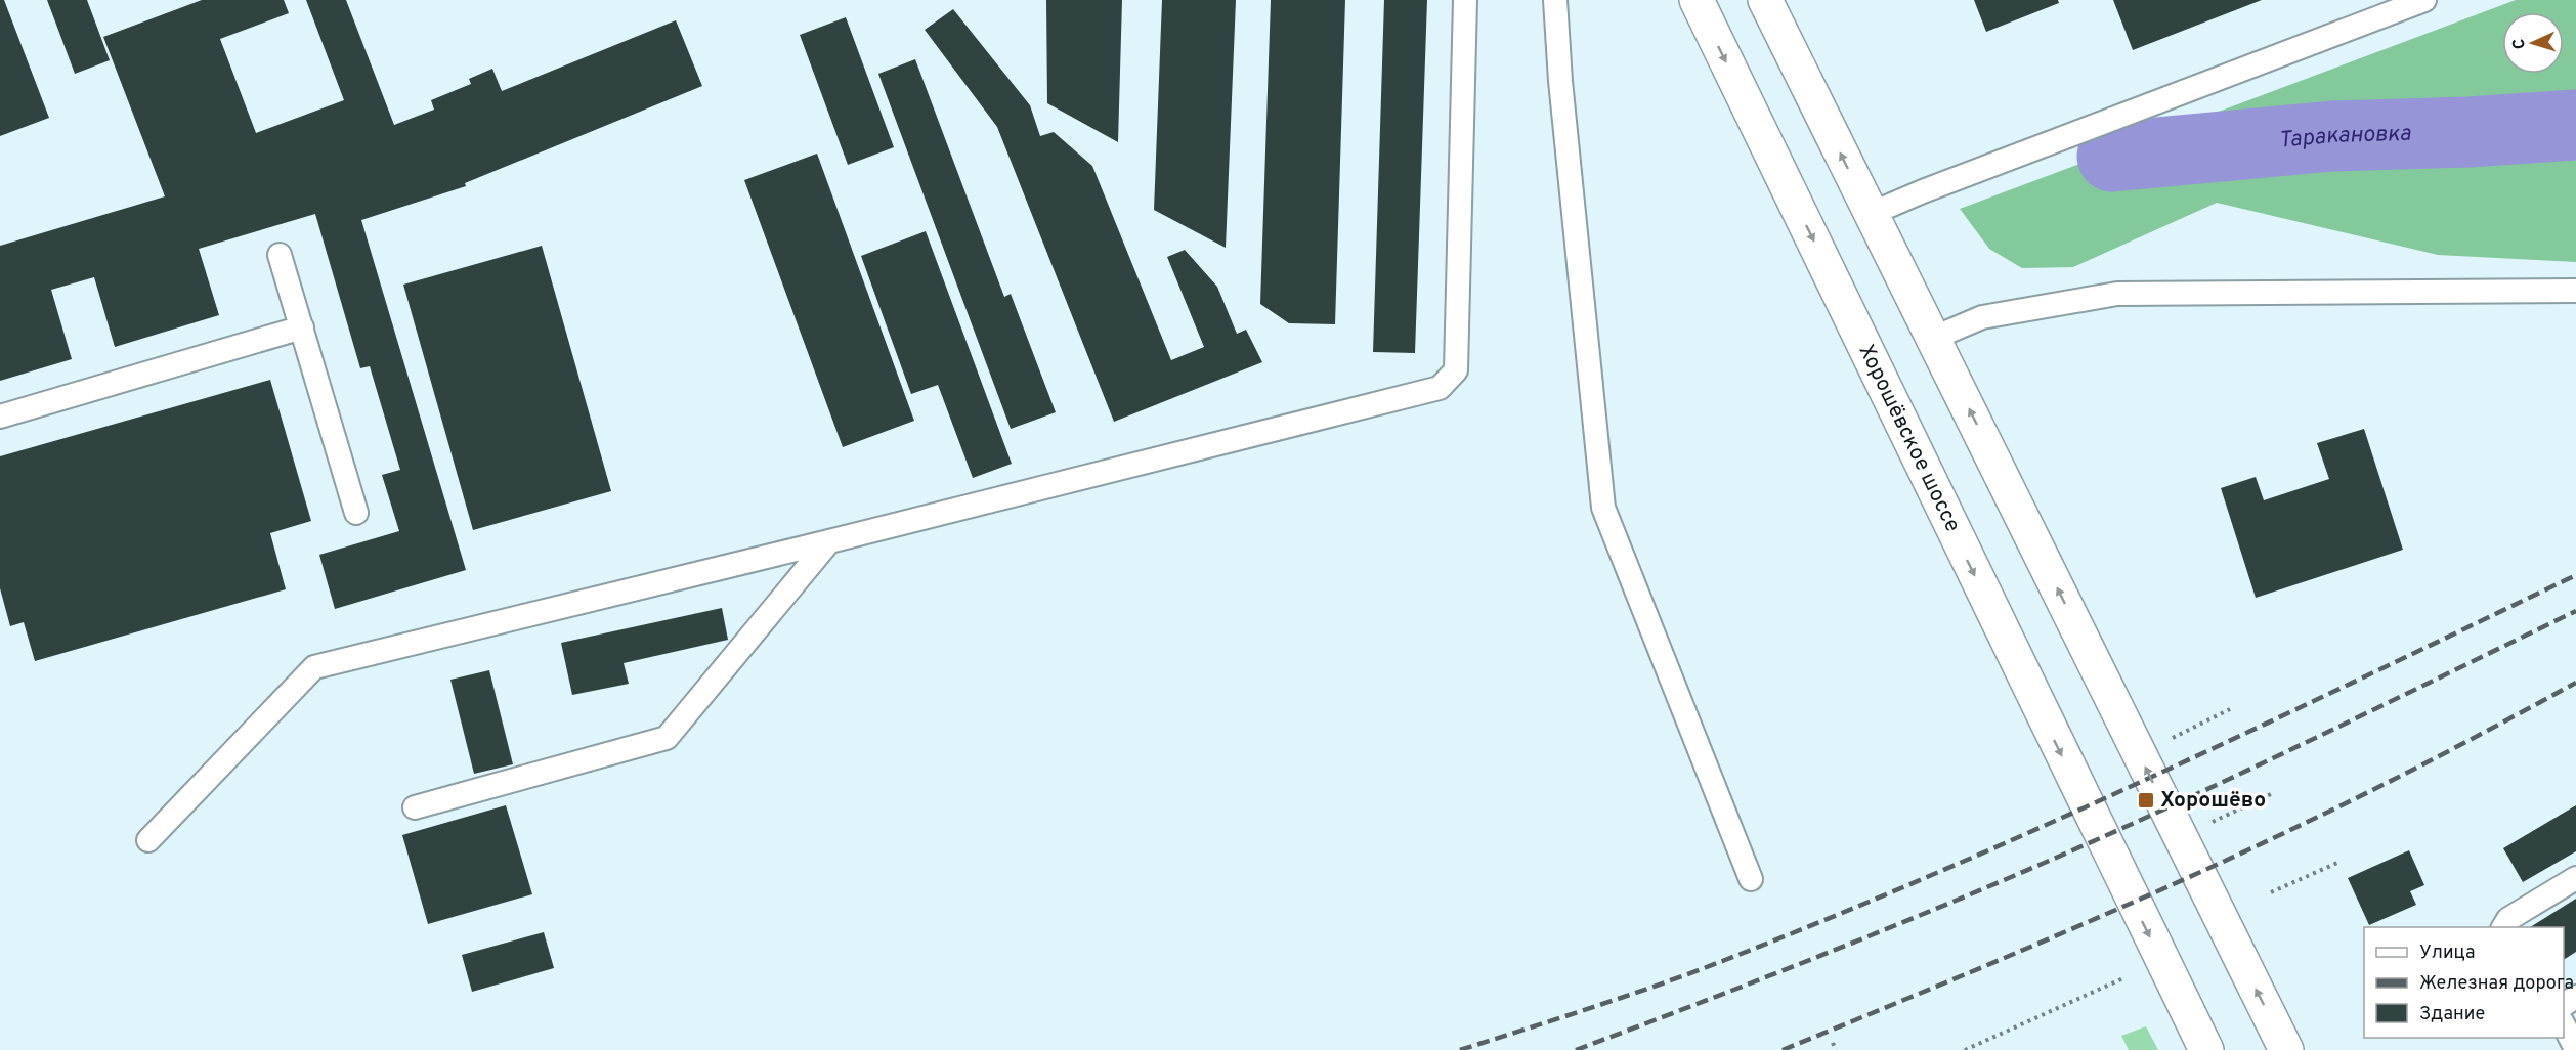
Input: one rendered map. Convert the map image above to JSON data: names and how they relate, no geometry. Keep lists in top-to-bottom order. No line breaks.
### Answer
{"streets":{"main road":["Хорошёвское шоссе"]},"water":["Таракановка"],"places":{"transit":["Хорошёво"]},"legend":["Улица","Железная дорога","Здание"],"north":"left"}
